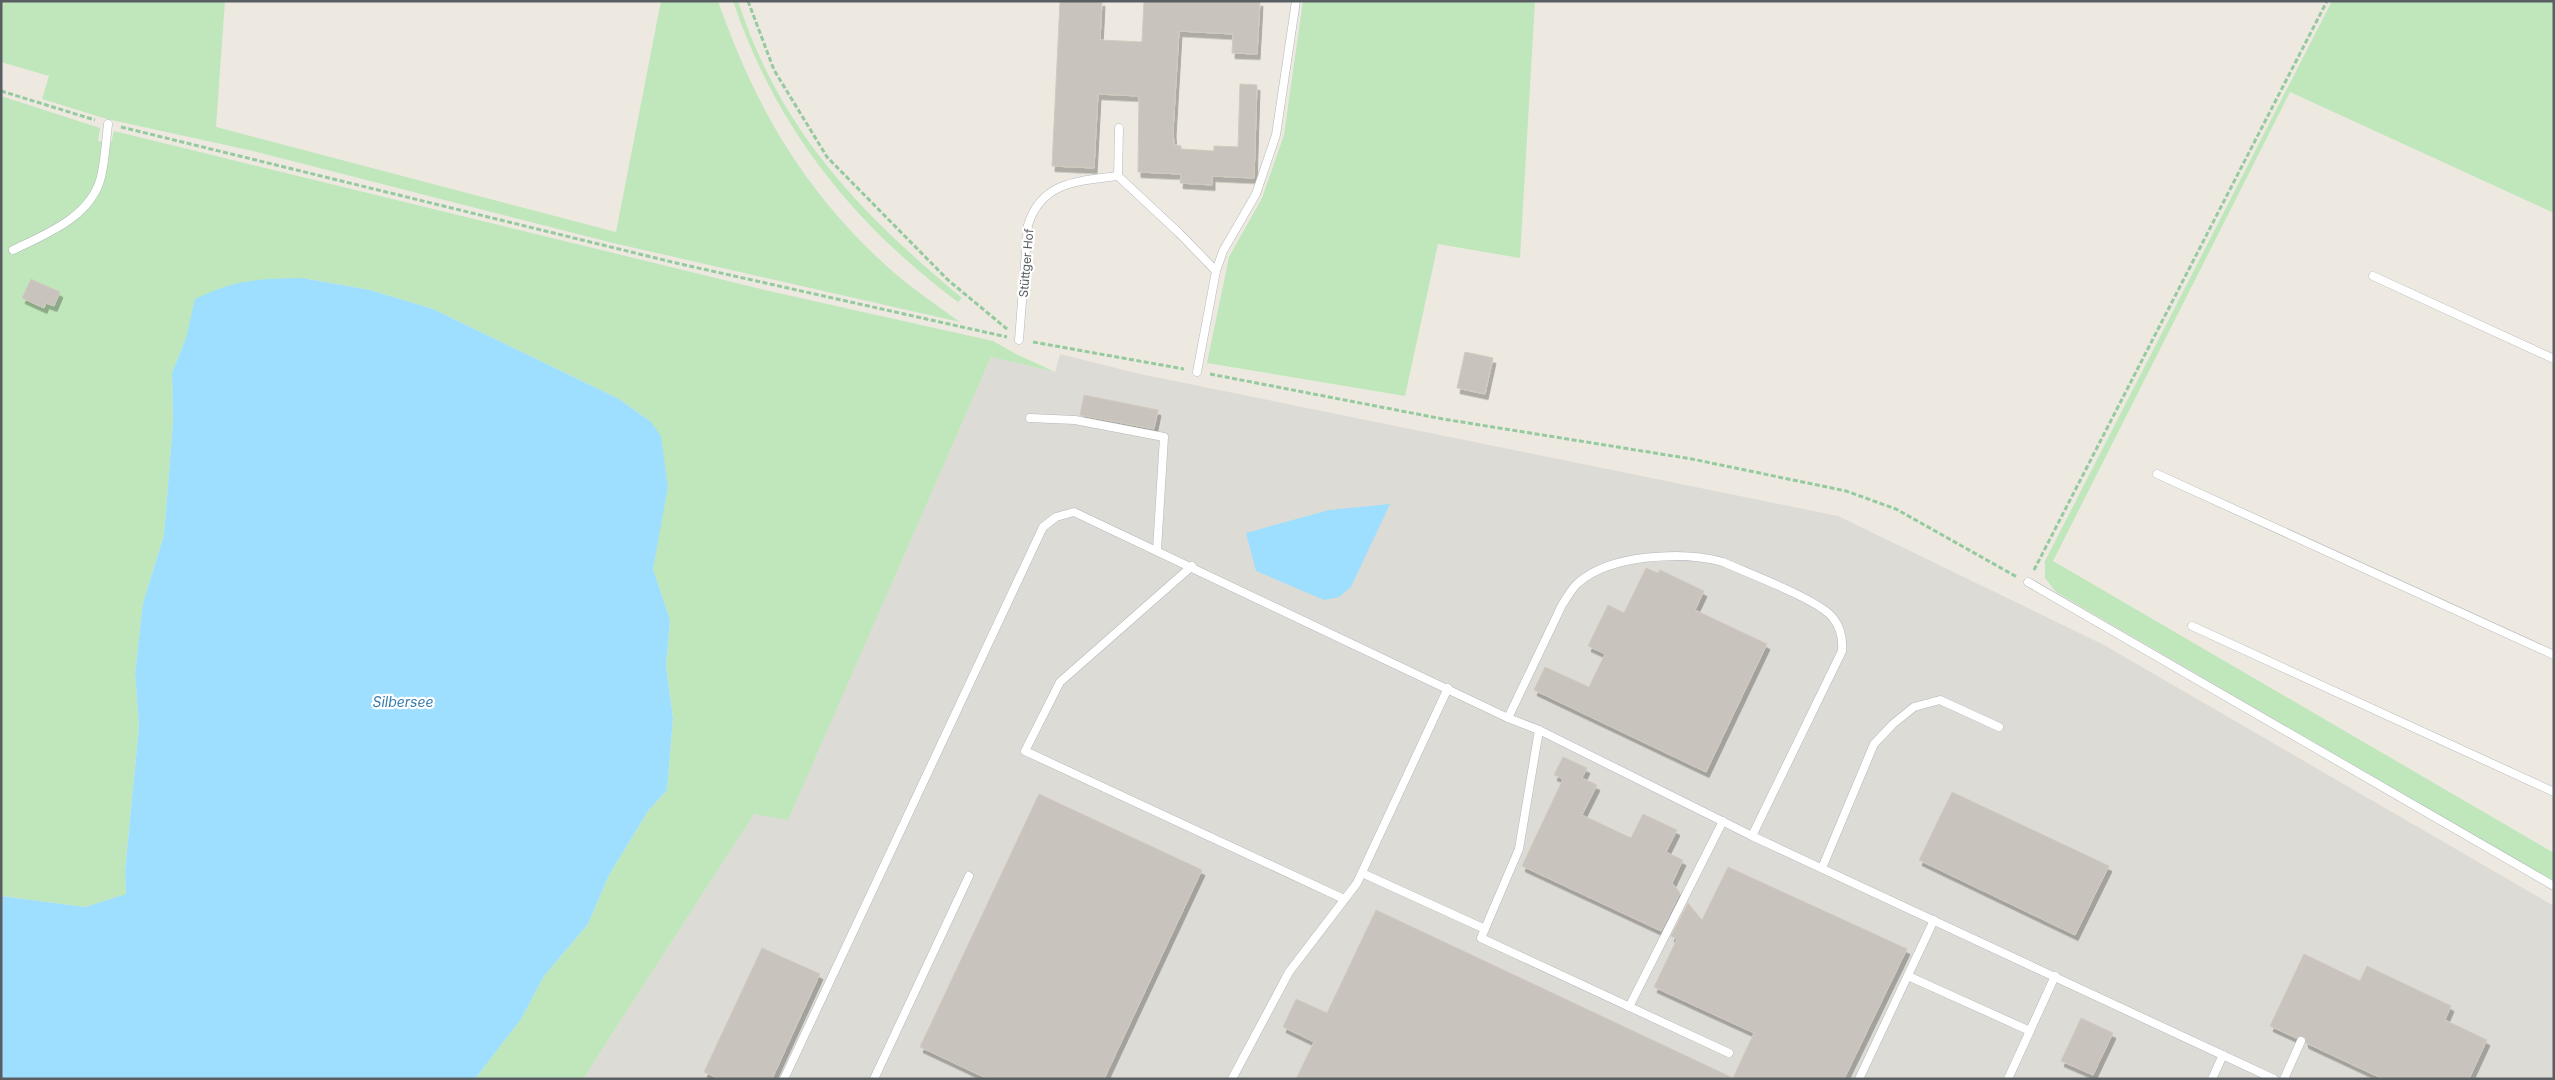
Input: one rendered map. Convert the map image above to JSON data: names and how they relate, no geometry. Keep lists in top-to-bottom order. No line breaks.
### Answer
{"streets":{"lane":["Stüttger Hof"]},"water":["Silbersee"]}
